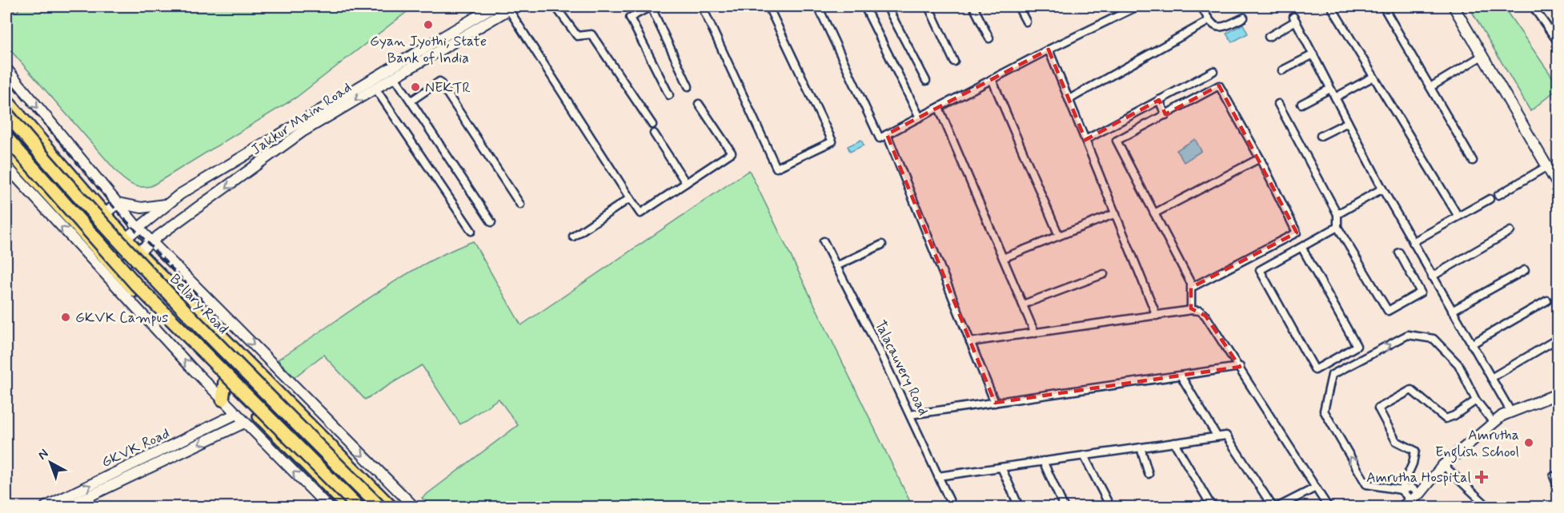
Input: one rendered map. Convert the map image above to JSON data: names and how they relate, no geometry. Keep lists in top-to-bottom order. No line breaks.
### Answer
{"streets":{"highway":["Bellary Road"],"street":["Jakkur Main Road","Talacauvery Road","GKVK Road"]},"crossings":[["Jakkur Main Road","Bellary Road"]],"places":{"other":["Gyan Jyothi, State Bank of India","NEKTR","GKVK Campus","Amrutha English School"],"health":["Amrutha Hospital"]},"north":"top left"}
